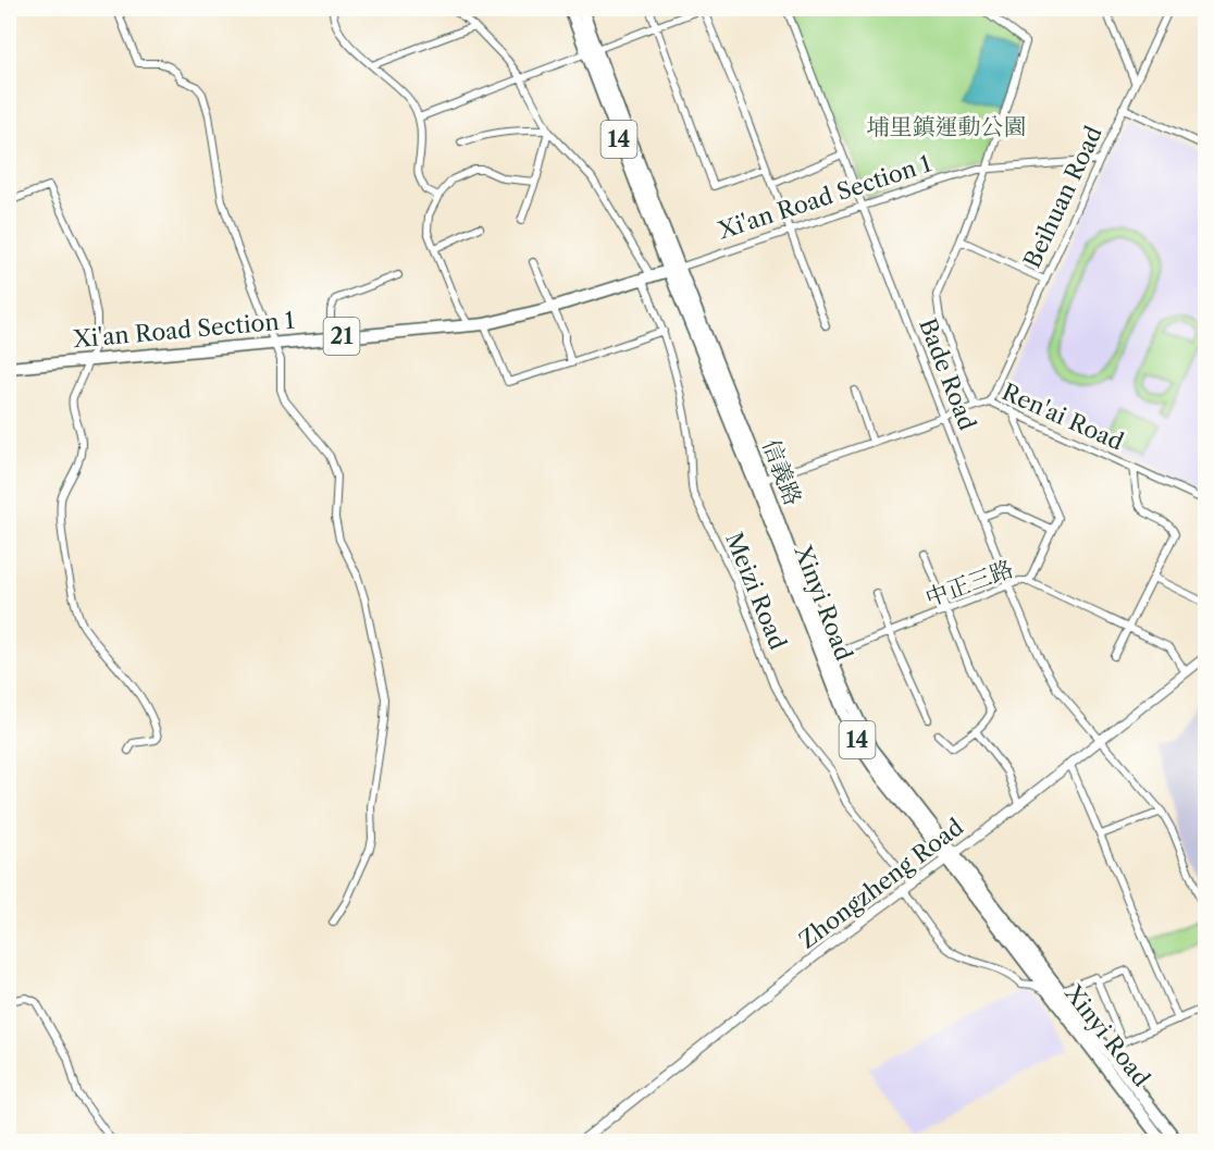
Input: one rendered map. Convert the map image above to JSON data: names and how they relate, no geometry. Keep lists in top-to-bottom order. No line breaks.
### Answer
{"streets":{"main road":["14","Xi'an Road Section 1","21","信義路","Xinyi Road"],"street":["Beihuan Road","Bade Road","Ren'ai Road","中正三路","Meizi Road","Zhongzheng Road"]},"crossings":[["14","Xi'an Road Section 1"],["14","Ren'ai Road"],["14","信義路"],["Xi'an Road Section 1","Beihuan Road"],["Xi'an Road Section 1","Bade Road"],["Xi'an Road Section 1","Meizi Road"],["Beihuan Road","Ren'ai Road"],["Bade Road","Ren'ai Road"],["Bade Road","中正三路"],["Bade Road","Zhongzheng Road"],["Ren'ai Road","信義路"],["信義路","中正三路"],["信義路","Xinyi Road"],["信義路","Zhongzheng Road"],["中正三路","Zhongzheng Road"],["Meizi Road","Zhongzheng Road"],["Xinyi Road","Zhongzheng Road"]],"parks":["埔里鎮運動公園"]}
